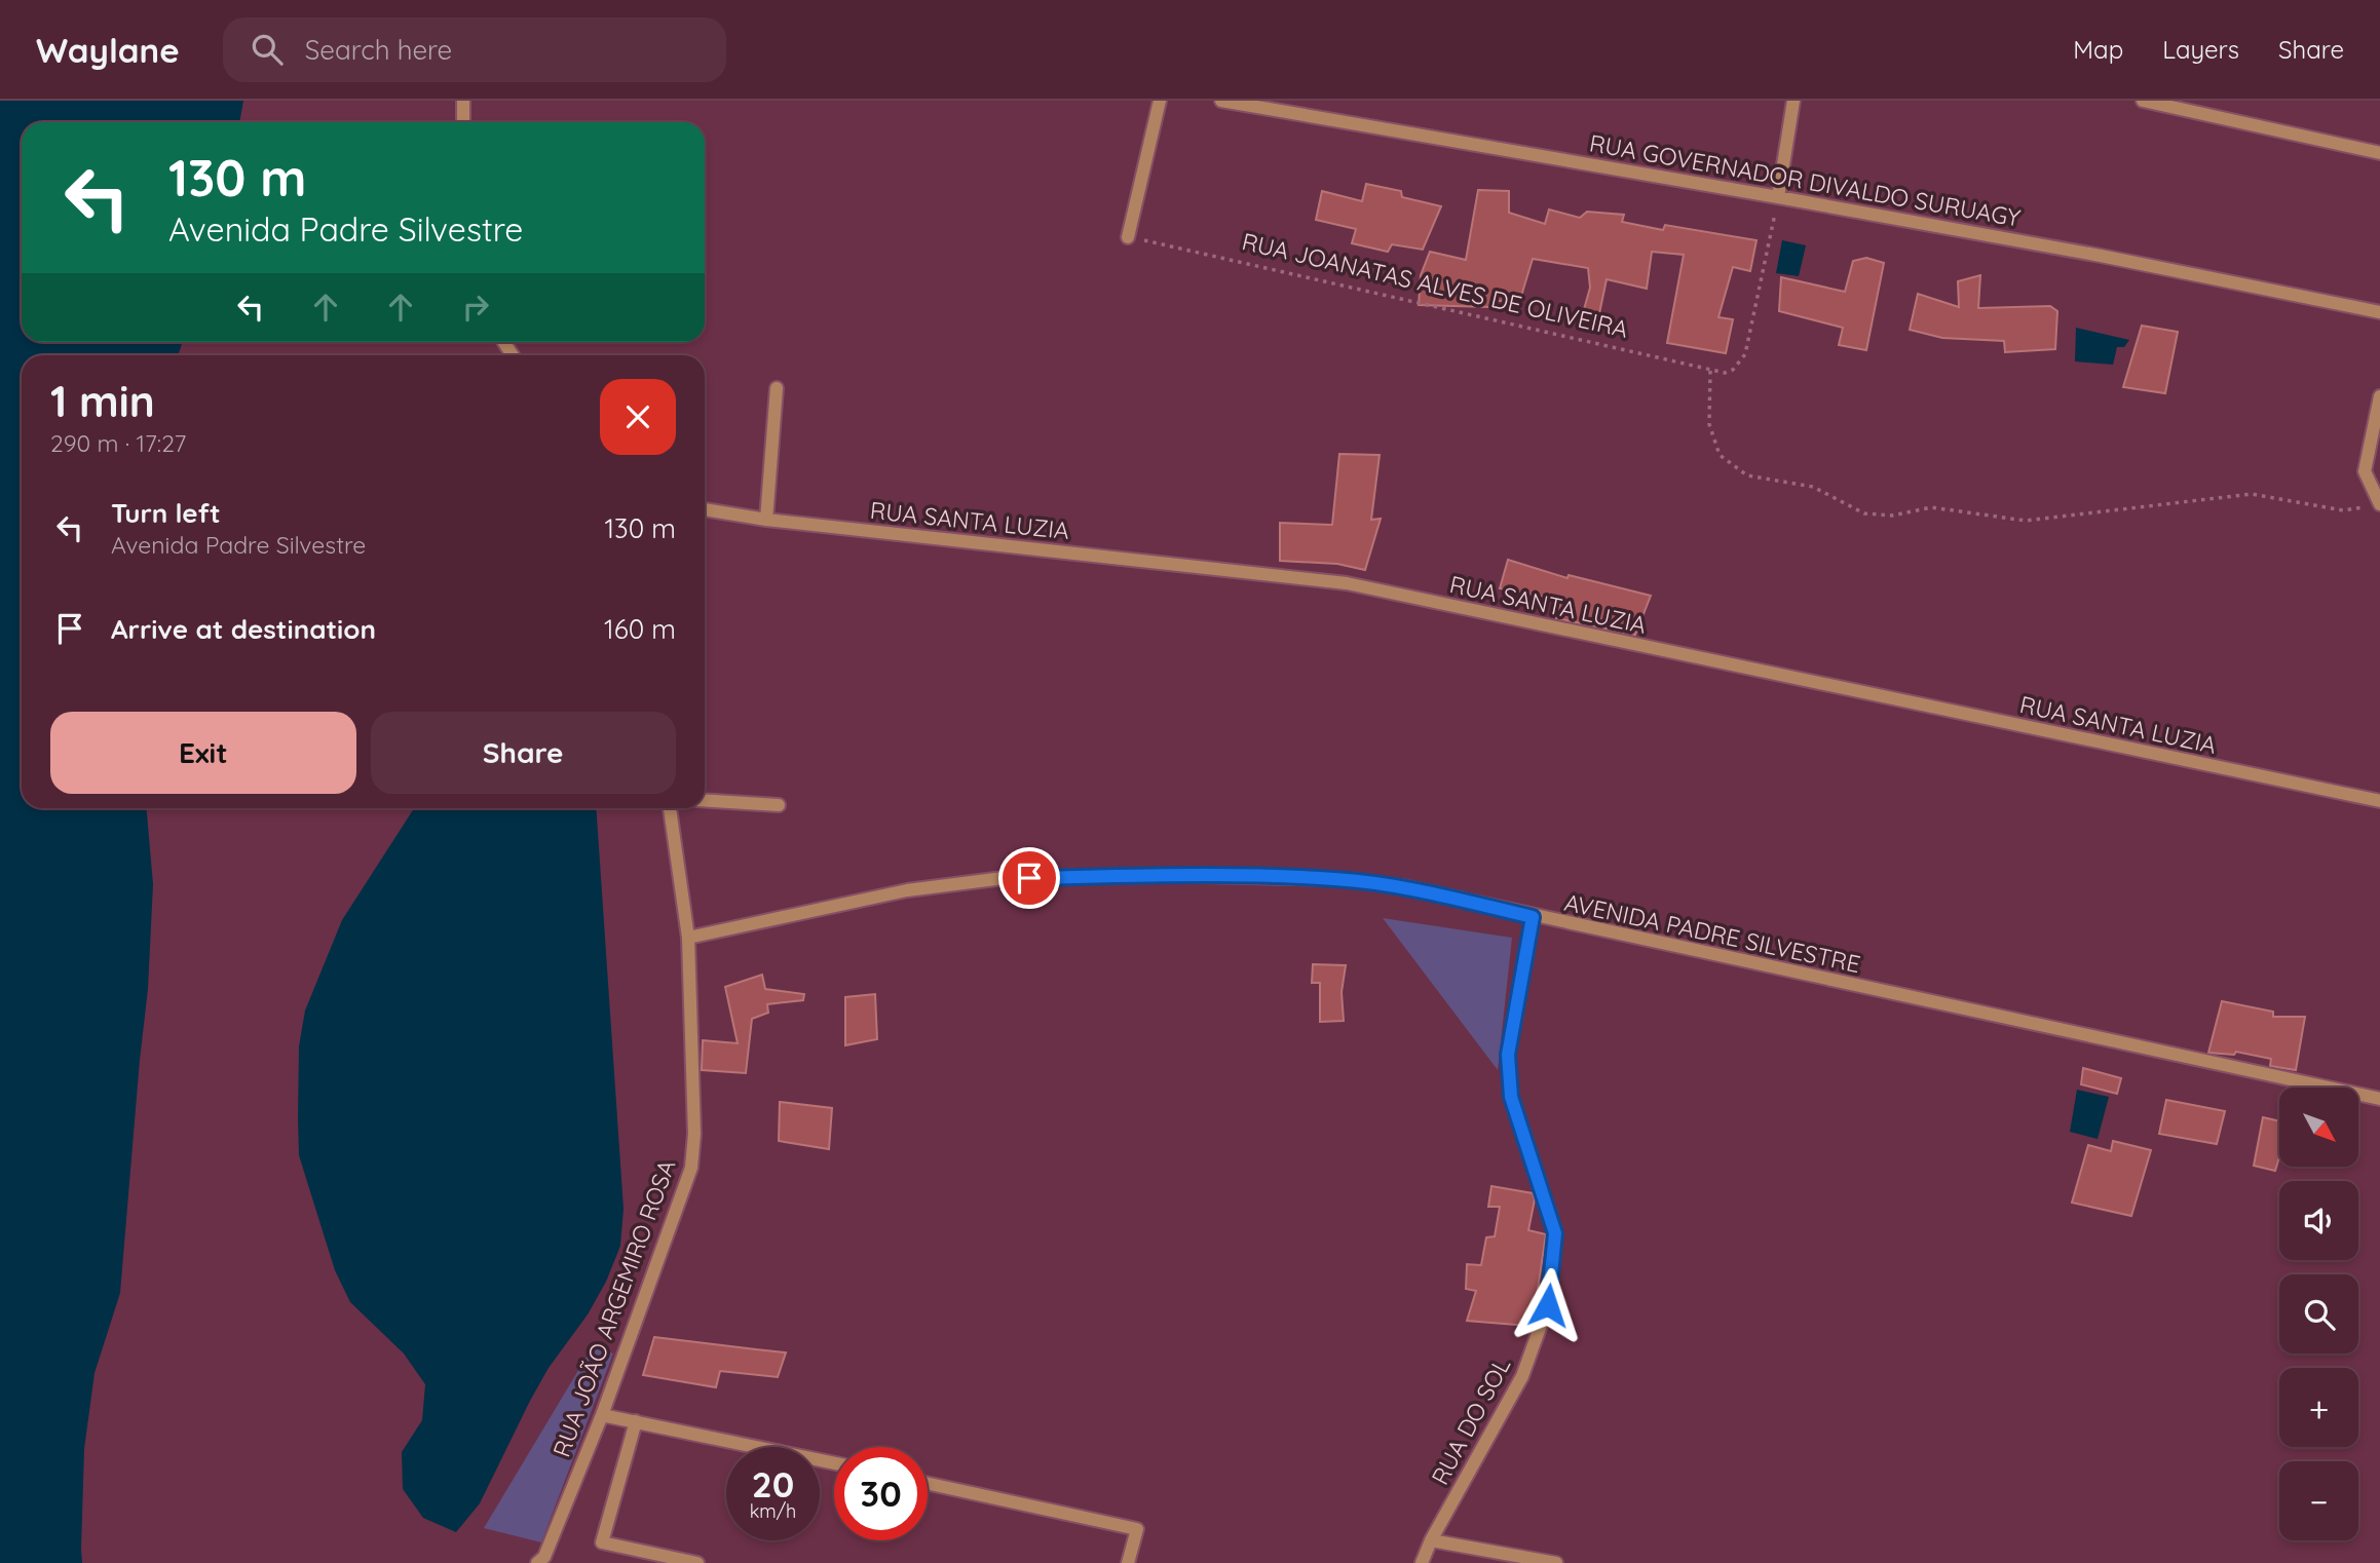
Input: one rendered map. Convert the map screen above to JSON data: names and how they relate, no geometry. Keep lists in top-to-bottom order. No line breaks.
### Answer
{"streets":{"street":["RUA GOVERNADOR DIVALDO SURUAGY","RUA SANTA LUZIA","AVENIDA PADRE SILVESTRE","RUA JOÃO ARGEMIRO ROSA","RUA DO SOL"],"path":["RUA JOANATAS ALVES DE OLIVEIRA"]},"crossings":[["RUA GOVERNADOR DIVALDO SURUAGY","RUA JOANATAS ALVES DE OLIVEIRA"],["AVENIDA PADRE SILVESTRE","RUA JOÃO ARGEMIRO ROSA"],["AVENIDA PADRE SILVESTRE","RUA DO SOL"]],"north":"bottom right","page":{"header":"Waylane","search":"Search here","nav":["Map","Layers","Share"],"turn":["130 m","Avenida Padre Silvestre"],"heading":["1 min","290 m · 17:27"],"list":[{"name":"Turn left","note":"Avenida Padre Silvestre","value":"130 m"},{"name":"Arrive at destination","value":"160 m"}],"buttons":["Exit","Share"],"map_buttons":["+","−"],"speed":"20 km/h","limit":"30"}}
